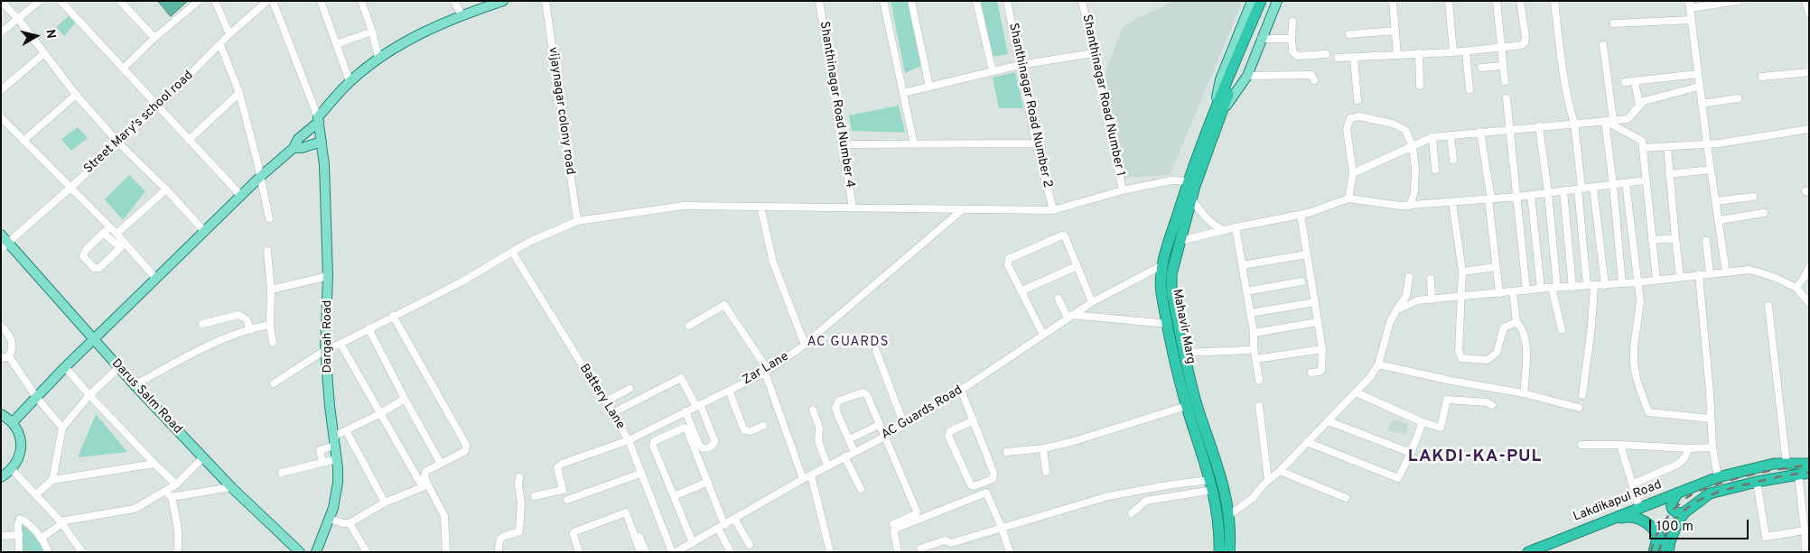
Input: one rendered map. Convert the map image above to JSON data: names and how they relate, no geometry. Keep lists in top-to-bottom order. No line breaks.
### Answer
{"streets":{"highway":["Mahavir Marg","Lakdikapul Road"],"main road":["Dargah Road","Darus Salm Road"],"street":["Shanthinagar Road Number 1","Shanthinagar Road Number 4","Shanthinagar Road Number 2","vijaynagar colony road","Street Mary's school road","Zar Lane","Battery Lane","AC Guards Road"]},"crossings":[["Street Mary's school road","Darus Salm Road"],["Mahavir Marg","AC Guards Road"],["Zar Lane","Battery Lane"],["Battery Lane","AC Guards Road"]],"districts":["AC GUARDS","LAKDI-KA-PUL"],"scale_bar":"100 m","north":"right"}
